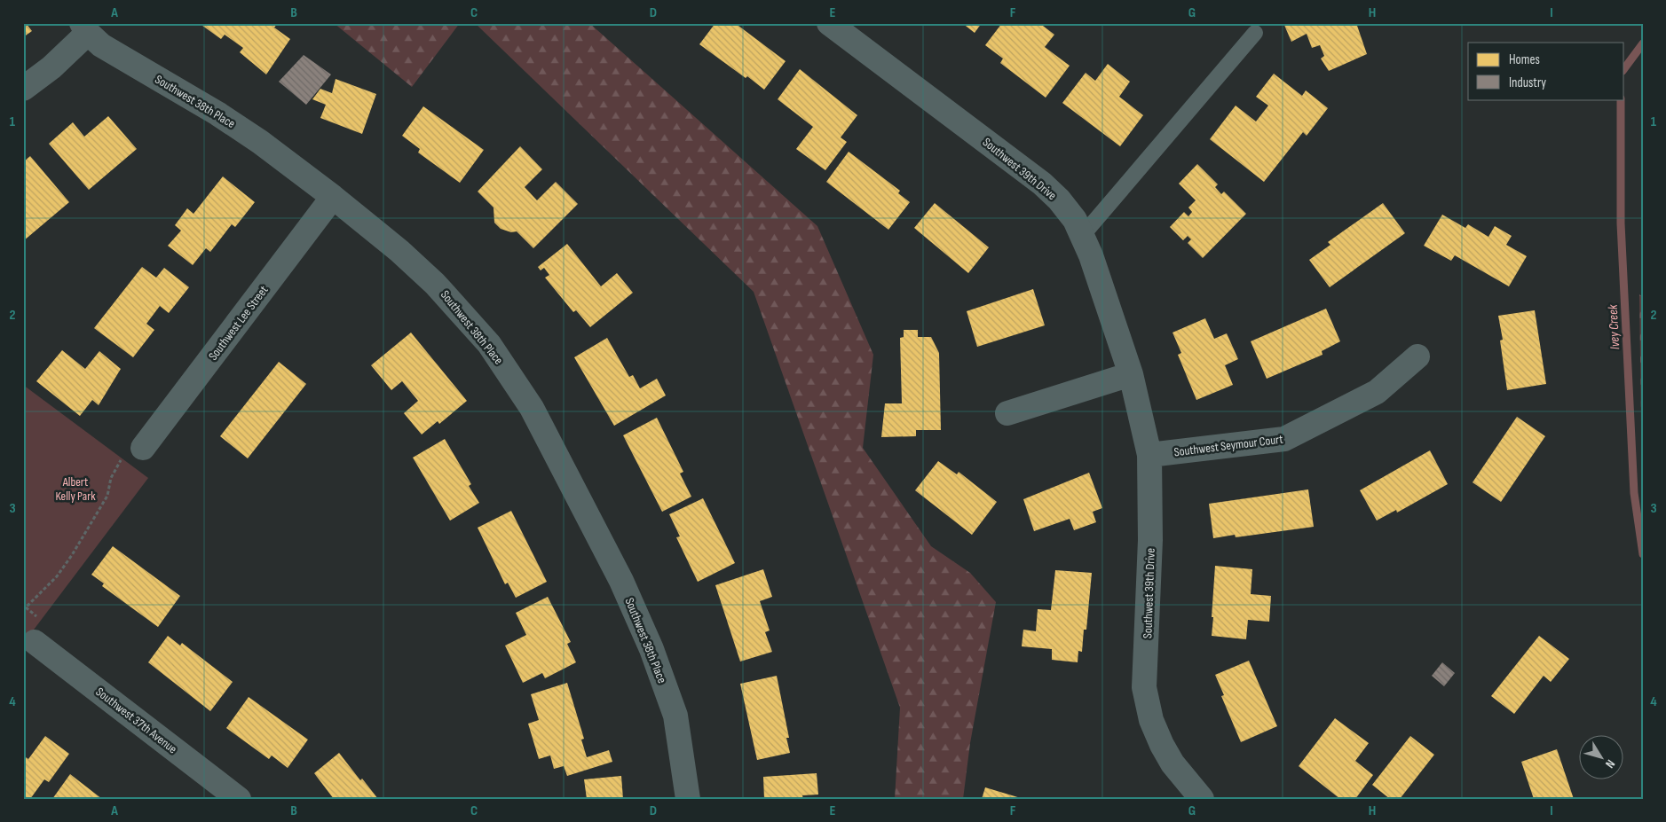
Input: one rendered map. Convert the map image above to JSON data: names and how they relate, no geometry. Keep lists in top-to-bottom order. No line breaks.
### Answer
{"streets":{"street":["Southwest 38th Place","Southwest 39th Drive","Southwest Lee Street","Southwest Seymour Court","Southwest 37th Avenue"]},"crossings":[["Southwest 38th Place","Southwest Lee Street"],["Southwest 39th Drive","Southwest Seymour Court"]],"water":["Ivey Creek"],"parks":["Albert Kelly Park"],"legend":["Homes","Industry"],"north":"bottom right","grid":{"columns":["A","B","C","D","E","F","G","H","I"],"rows":["1","2","3","4"]}}
